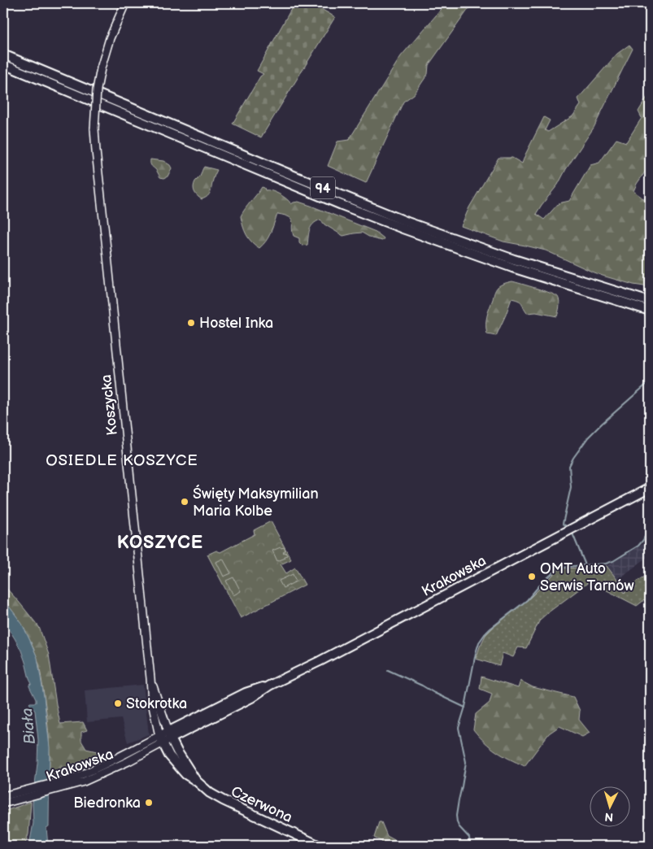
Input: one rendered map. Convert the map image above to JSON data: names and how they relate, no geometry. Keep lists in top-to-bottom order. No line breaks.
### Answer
{"streets":{"main road":["94","Krakowska","Czerwona"],"street":["Koszycka"]},"crossings":[["Koszycka","Krakowska"],["Koszycka","Czerwona"],["Krakowska","Czerwona"]],"districts":["OSIEDLE KOSZYCE","KOSZYCE"],"water":["Biała"],"places":["Hostel Inka","Święty Maksymilian Maria Kolbe","OMT Auto Serwis Tarnów","Stokrotka","Biedronka"],"north":"bottom"}
